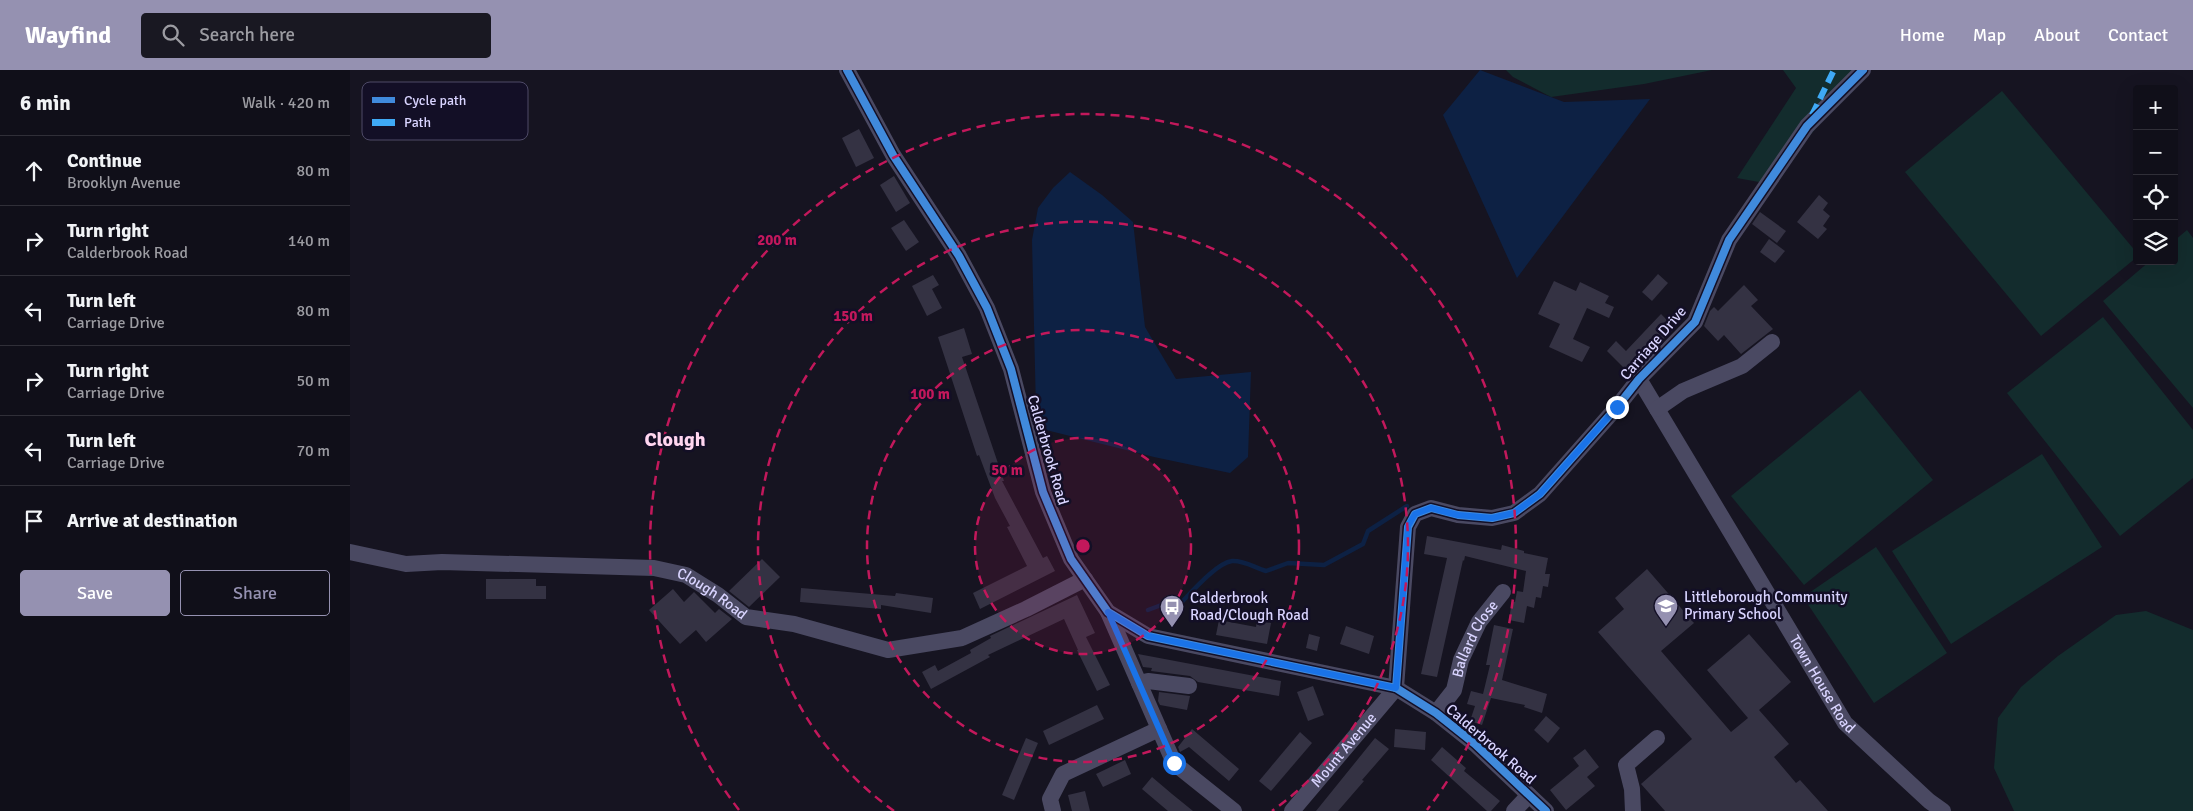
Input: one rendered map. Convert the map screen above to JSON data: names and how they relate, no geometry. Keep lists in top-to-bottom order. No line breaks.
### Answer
{"streets":{"street":["Carriage Drive","Calderbrook Road","Clough Road","Ballard Close","Town House Road","Mount Avenue"]},"crossings":[["Carriage Drive","Calderbrook Road"],["Carriage Drive","Town House Road"],["Carriage Drive","Mount Avenue"],["Calderbrook Road","Clough Road"],["Calderbrook Road","Ballard Close"],["Calderbrook Road","Mount Avenue"]],"districts":["Clough"],"places":{"school or university":["Littleborough Community Primary School"],"bus stop":["Calderbrook Road/Clough Road"]},"legend":["Cycle path","Path"],"page":{"header":"Wayfind","search":"Search here","nav":["Home","Map","About","Contact"],"heading":["6 min","Walk · 420 m"],"map_buttons":["+","−"],"list":[["Continue","Brooklyn Avenue","80 m"],["Turn right","Calderbrook Road","140 m"],["Turn left","Carriage Drive","80 m"],["Turn right","Carriage Drive","50 m"],["Turn left","Carriage Drive","70 m"],"Arrive at destination"],"buttons":["Save","Share"]},"rings":["200 m","150 m","100 m","50 m"]}
